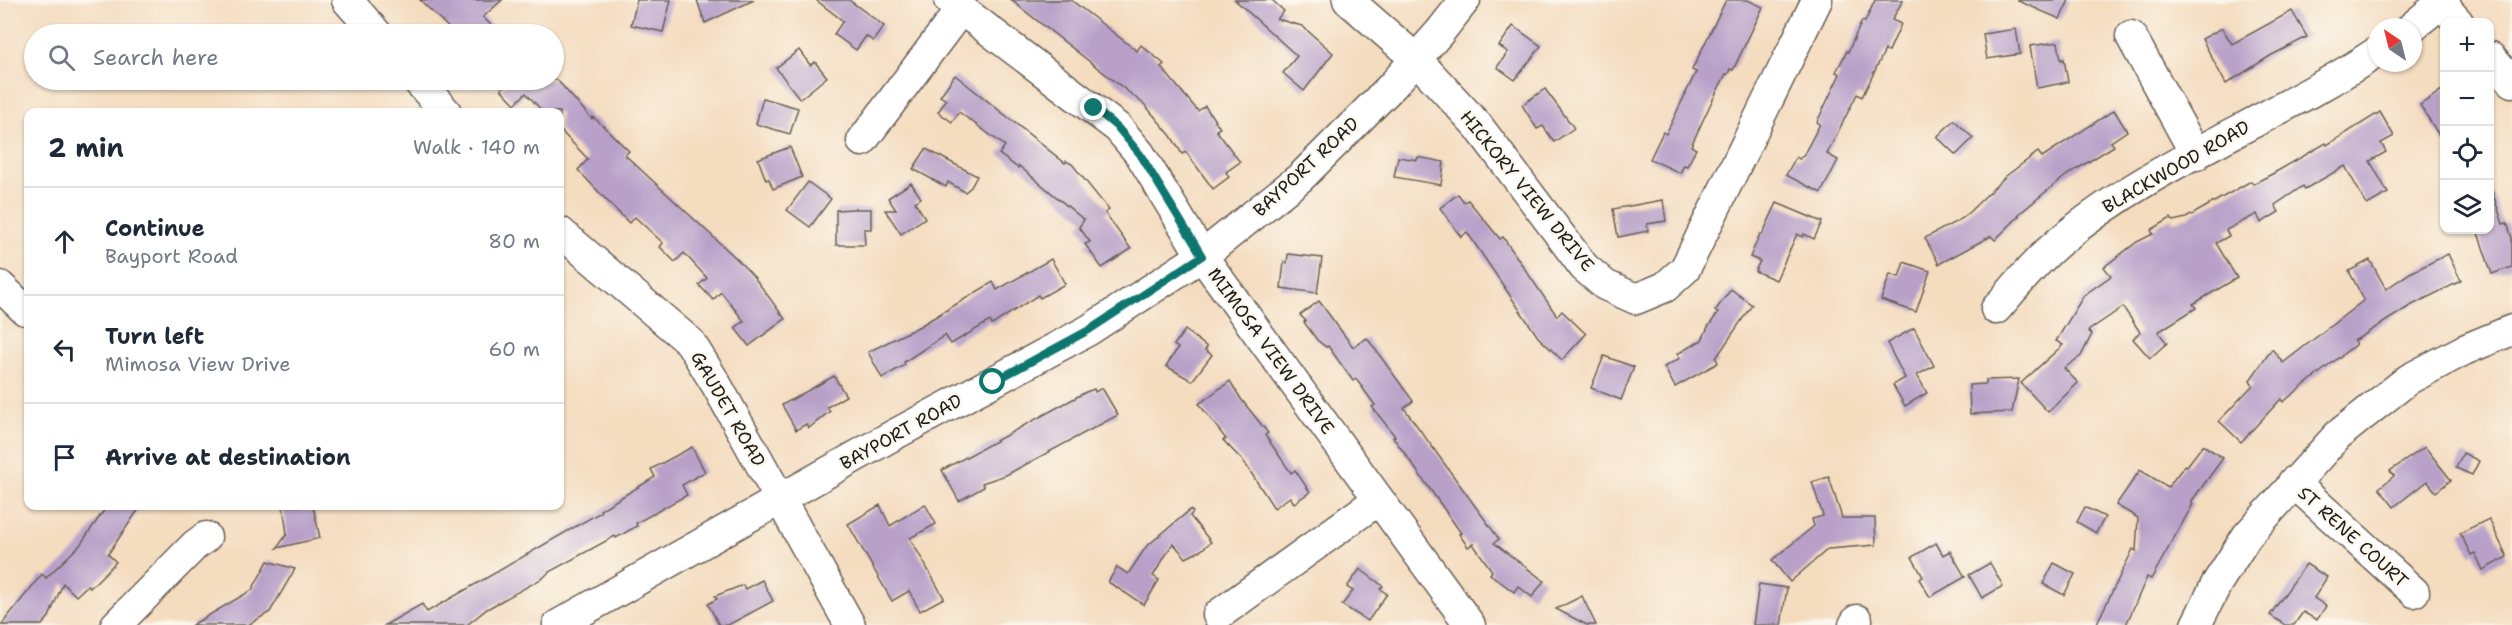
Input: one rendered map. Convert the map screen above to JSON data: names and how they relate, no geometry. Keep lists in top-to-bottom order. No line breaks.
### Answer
{"streets":{"street":["BAYPORT ROAD","BLACKWOOD ROAD","HICKORY VIEW DRIVE","MIMOSA VIEW DRIVE","GAUDET ROAD","ST RENE COURT"]},"crossings":[["BAYPORT ROAD","HICKORY VIEW DRIVE"],["BAYPORT ROAD","MIMOSA VIEW DRIVE"],["BAYPORT ROAD","GAUDET ROAD"]],"north":"top left","page":{"map_buttons":["+","−"],"search":"Search here","heading":["2 min","Walk · 140 m"],"list":[["Continue","Bayport Road","80 m"],["Turn left","Mimosa View Drive","60 m"],"Arrive at destination"]}}
